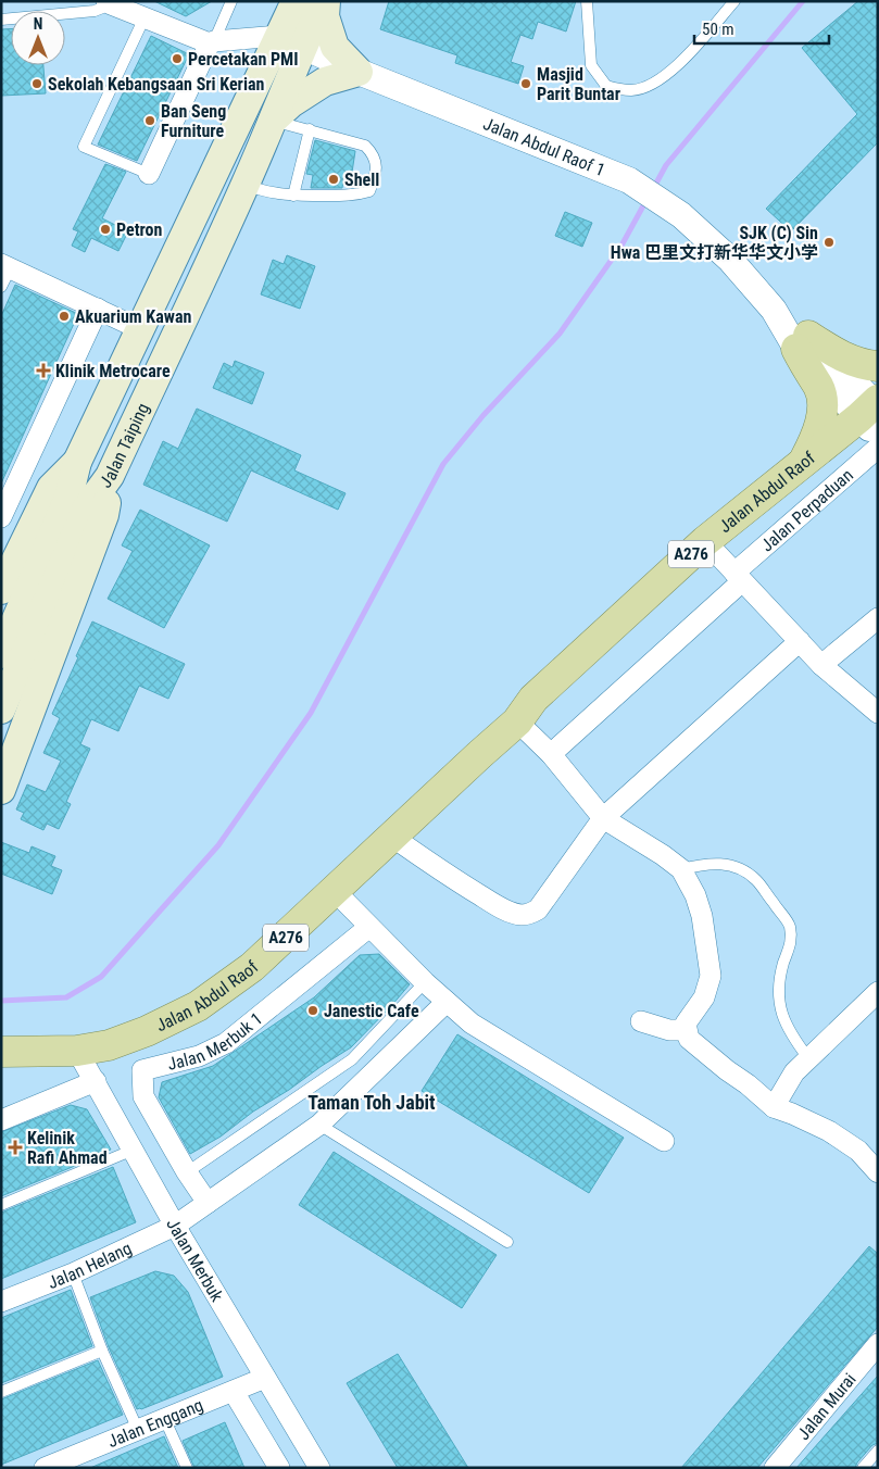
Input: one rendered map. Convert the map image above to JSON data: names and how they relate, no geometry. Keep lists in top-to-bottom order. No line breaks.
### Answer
{"streets":{"main road":["Jalan Taiping","Jalan Abdul Raof","A276"],"street":["Jalan Abdul Raof 1","Jalan Merbuk 1","Jalan Merbuk","Jalan Helang","Jalan Murai","Jalan Enggang"]},"crossings":[["Jalan Abdul Raof 1","Jalan Taiping"],["Jalan Abdul Raof 1","Jalan Abdul Raof"],["Jalan Abdul Raof","Jalan Merbuk"],["Jalan Merbuk","Jalan Helang"],["Jalan Merbuk","Jalan Enggang"]],"districts":["Taman Toh Jabit"],"places":{"other":["Percetakan PMI","Sekolah Kebangsaan Sri Kerian","Masjid Parit Buntar","Ban Seng Furniture","Shell","Petron","SJK (C) Sin Hwa 巴里文打新华华文小学","Akuarium Kawan","Janestic Cafe"],"health":["Klinik Metrocare","Kelinik Rafi Ahmad"]},"scale_bar":"50 m","north":"top"}
